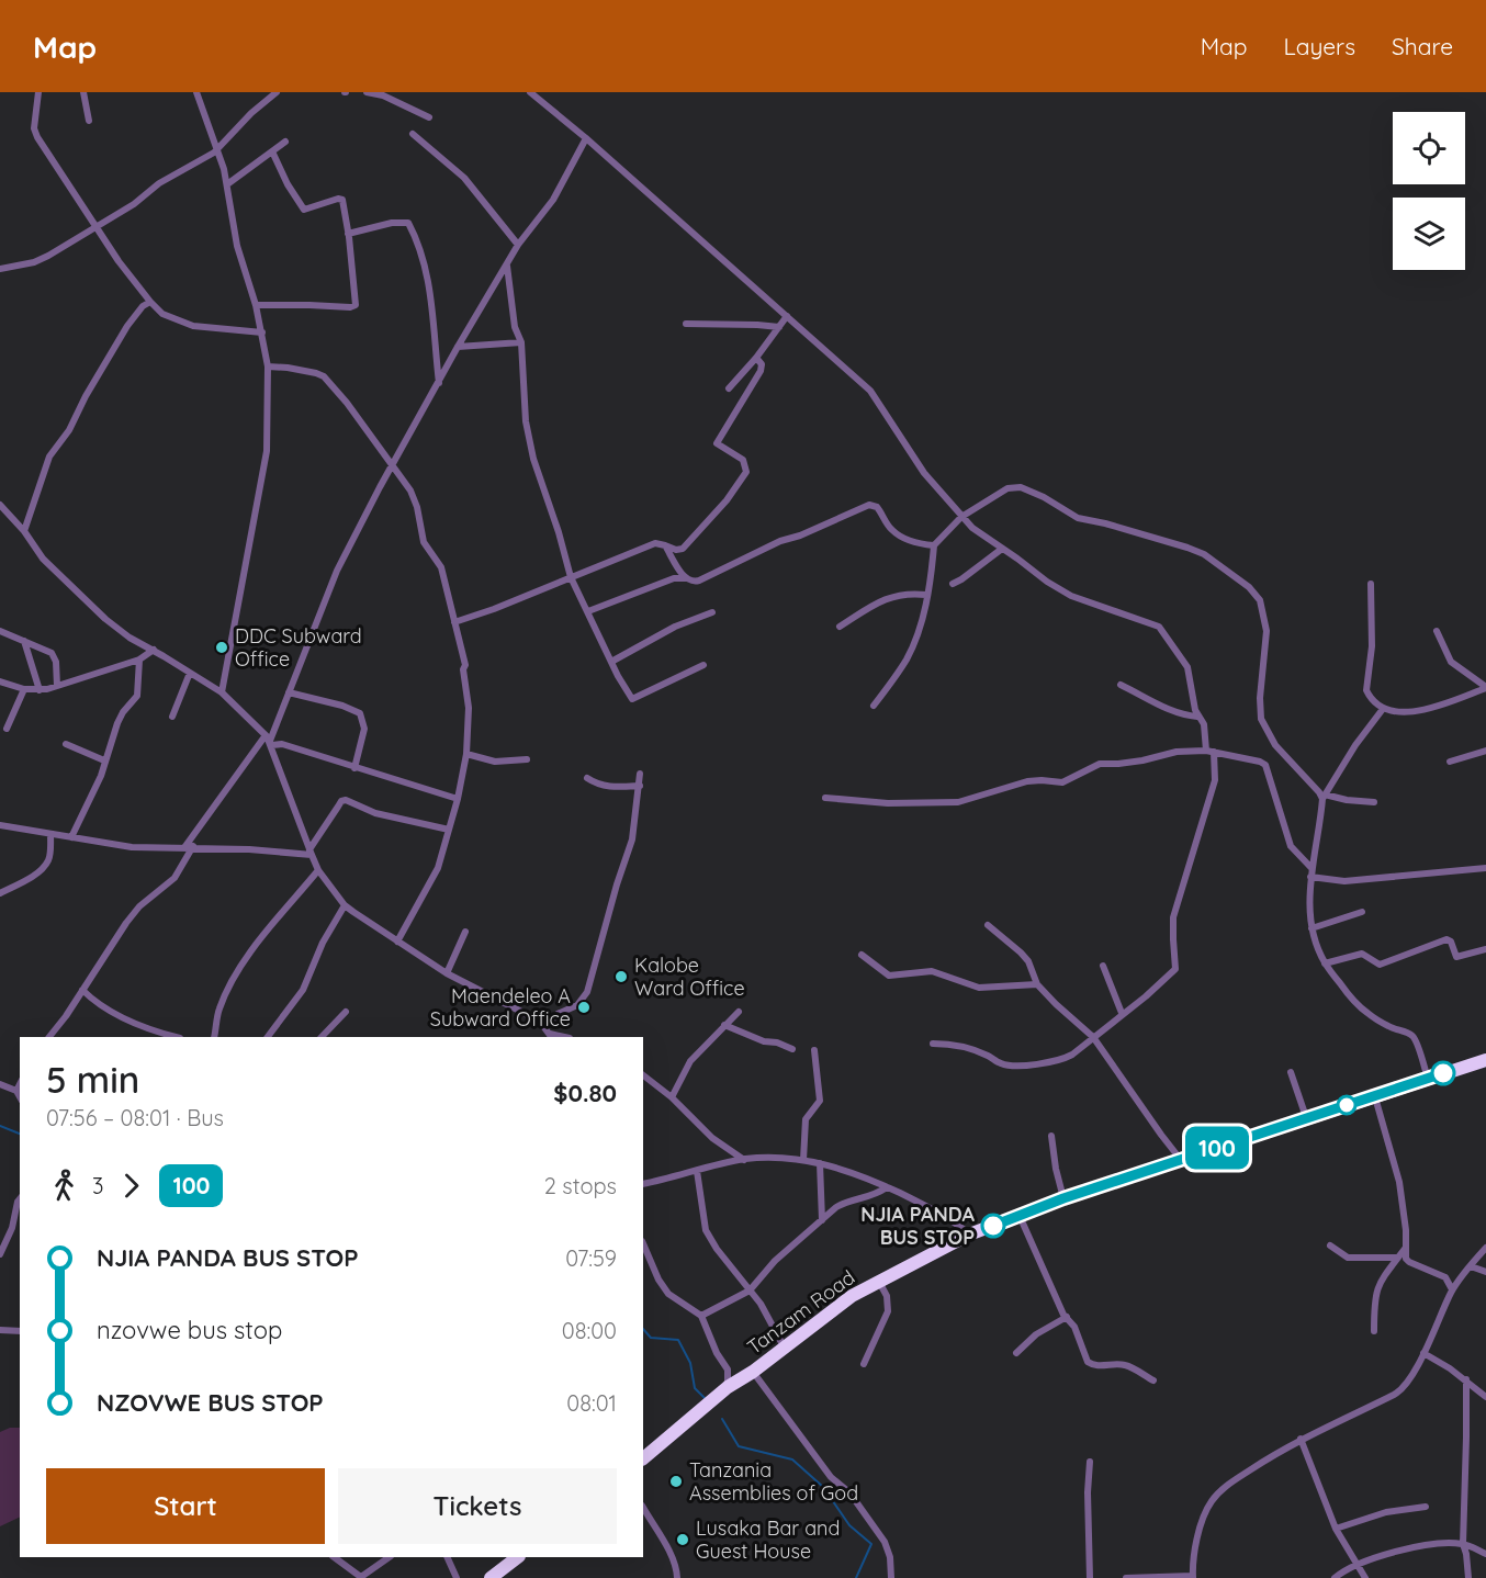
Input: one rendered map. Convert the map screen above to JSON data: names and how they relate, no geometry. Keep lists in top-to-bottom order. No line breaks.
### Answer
{"streets":{"highway":["Tanzam Road"]},"places":["DDC Subward Office","Kalobe Ward Office","Maendeleo A Subward Office","NJIA PANDA BUS STOP","Tanzania Assemblies of God","Lusaka Bar and Guest House"],"lines":["bus line 100"],"page":{"header":"Map","nav":["Map","Layers","Share"],"on_map":"100","heading":["5 min","07:56 – 08:01 · Bus","$0.80"],"legs":["3","100","2 stops"],"list":[{"name":"NJIA PANDA BUS STOP","value":"07:59"},{"name":"nzovwe bus stop","value":"08:00"},{"name":"NZOVWE BUS STOP","value":"08:01"}],"buttons":["Start","Tickets"]}}
